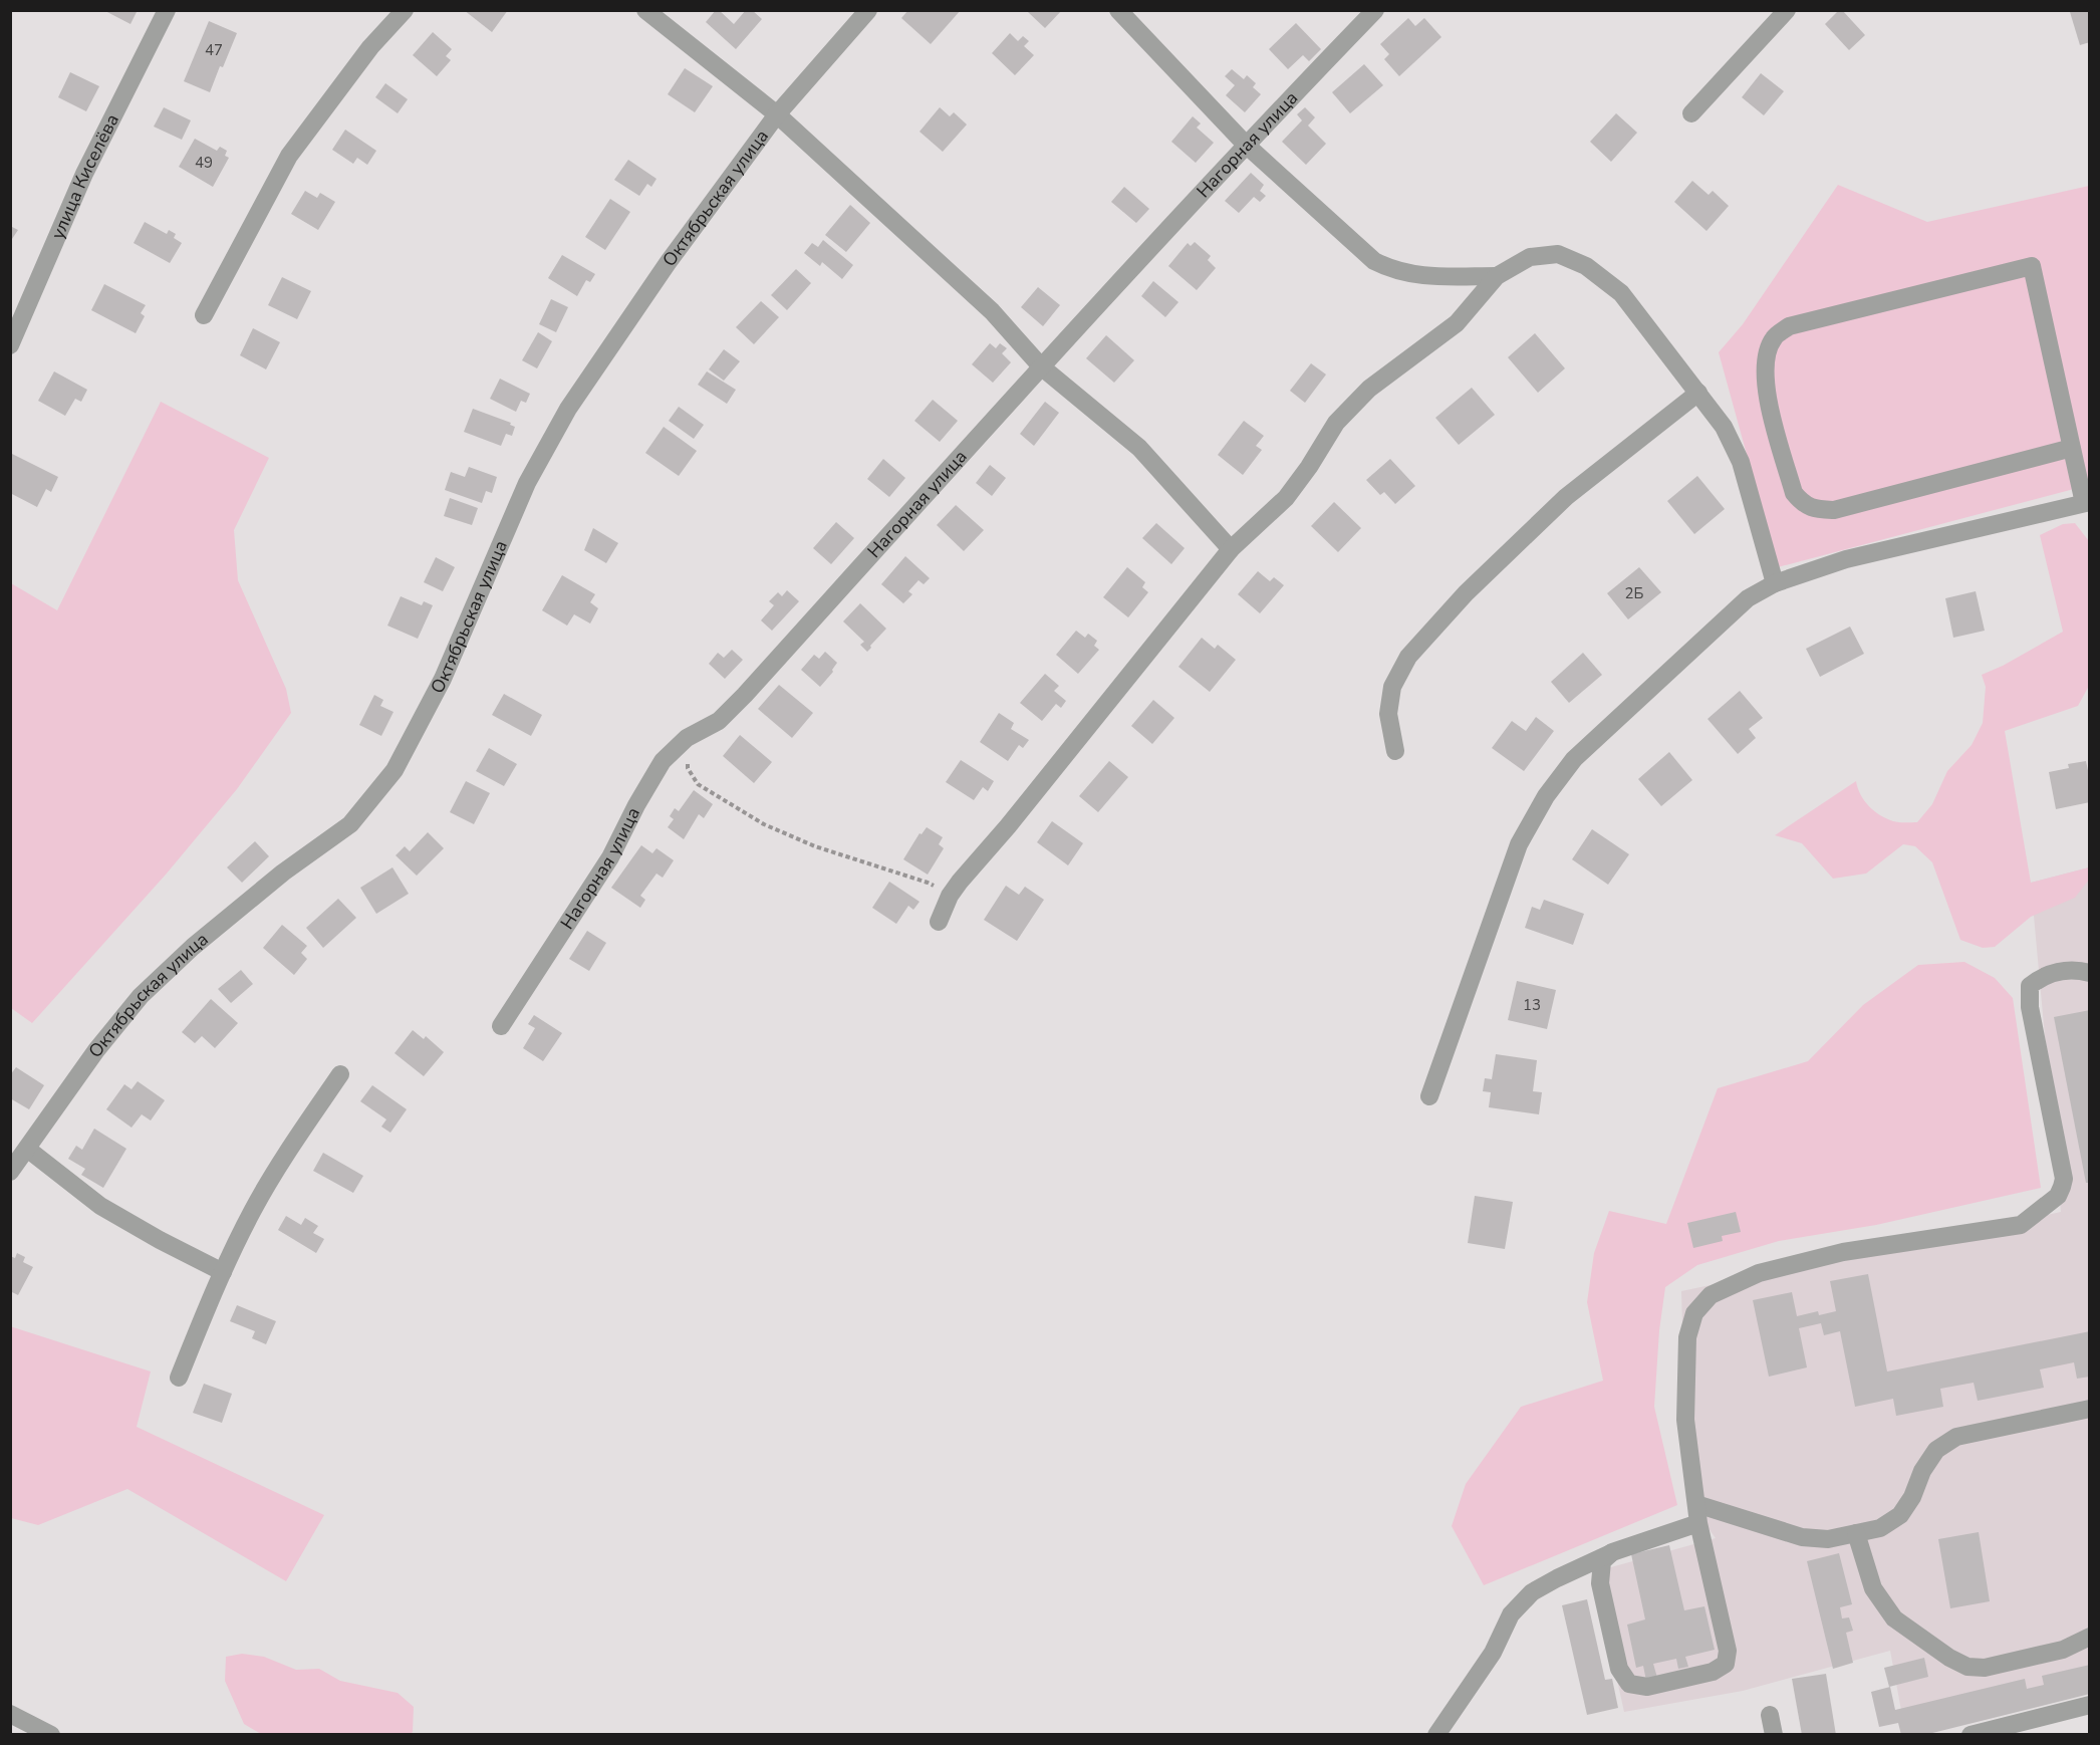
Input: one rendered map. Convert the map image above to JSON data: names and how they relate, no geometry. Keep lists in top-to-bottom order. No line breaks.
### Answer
{"streets":{"street":["Нагорная улица","улица Киселёва","Октябрьская улица"]},"house_numbers":["47","49","2Б","13"]}
